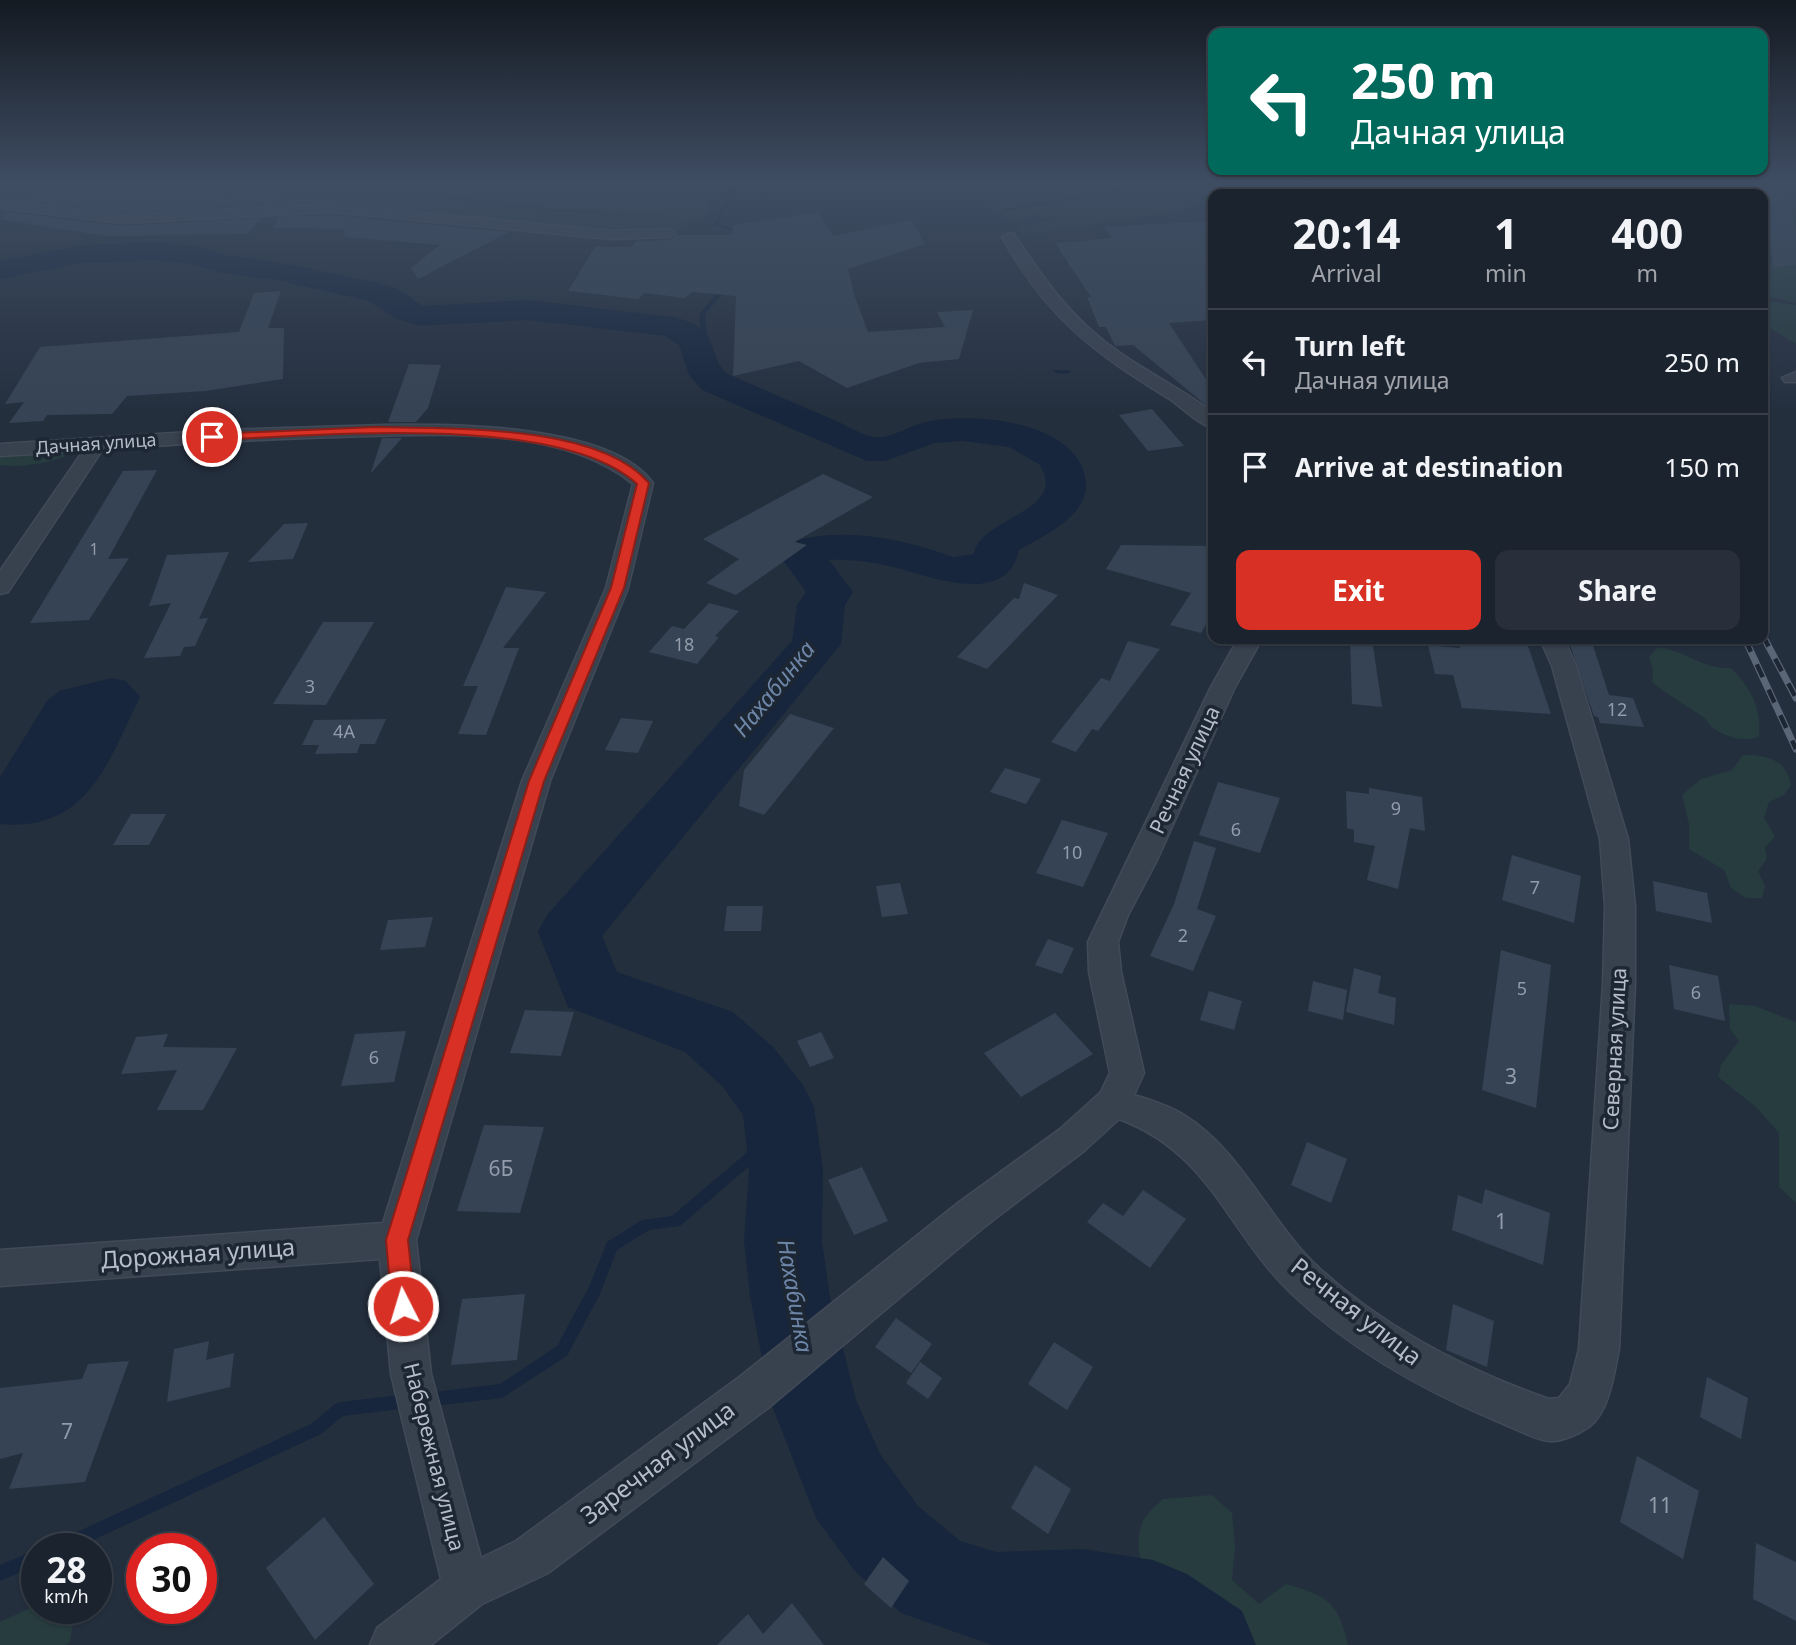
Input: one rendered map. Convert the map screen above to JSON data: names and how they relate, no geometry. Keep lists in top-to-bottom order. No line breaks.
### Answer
{"streets":{"street":["Дачная улица","Речная улица","Северная улица","Дорожная улица","Набережная улица","Заречная улица"]},"crossings":[["Дачная улица","Набережная улица"],["Речная улица","Северная улица"],["Речная улица","Заречная улица"],["Дорожная улица","Набережная улица"],["Набережная улица","Заречная улица"]],"water":["Нахабинка"],"house_numbers":["1","18","3","12","4А","9","6","10","7","2","5","6","6","3","6Б","1","7","11"],"page":{"turn":["250 m","Дачная улица"],"eta":["20:14","Arrival","1","min","400","m"],"list":[{"name":"Turn left","note":"Дачная улица","value":"250 m"},{"name":"Arrive at destination","value":"150 m"}],"buttons":["Exit","Share"],"speed":"28 km/h","limit":"30"}}
